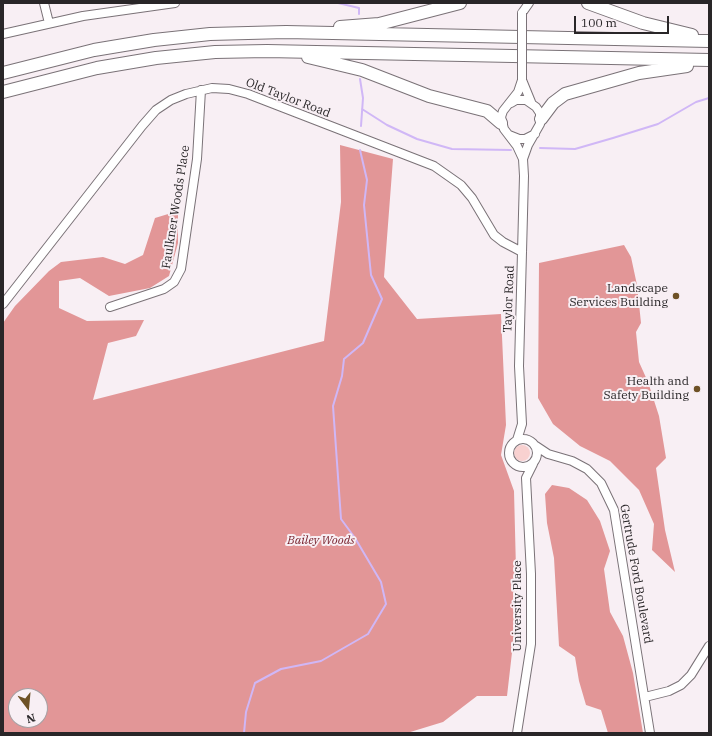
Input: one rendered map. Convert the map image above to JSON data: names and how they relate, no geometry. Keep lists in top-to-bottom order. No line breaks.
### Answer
{"streets":{"street":["Old Taylor Road","Faulkner Woods Place","Taylor Road","Gertrude Ford Boulevard","University Place"]},"crossings":[["Old Taylor Road","Faulkner Woods Place"],["Old Taylor Road","Taylor Road"],["Taylor Road","Gertrude Ford Boulevard"],["Taylor Road","University Place"],["Gertrude Ford Boulevard","University Place"]],"parks":["Bailey Woods"],"places":["Landscape Services Building","Health and Safety Building"],"scale_bar":"100 m","north":"bottom"}
